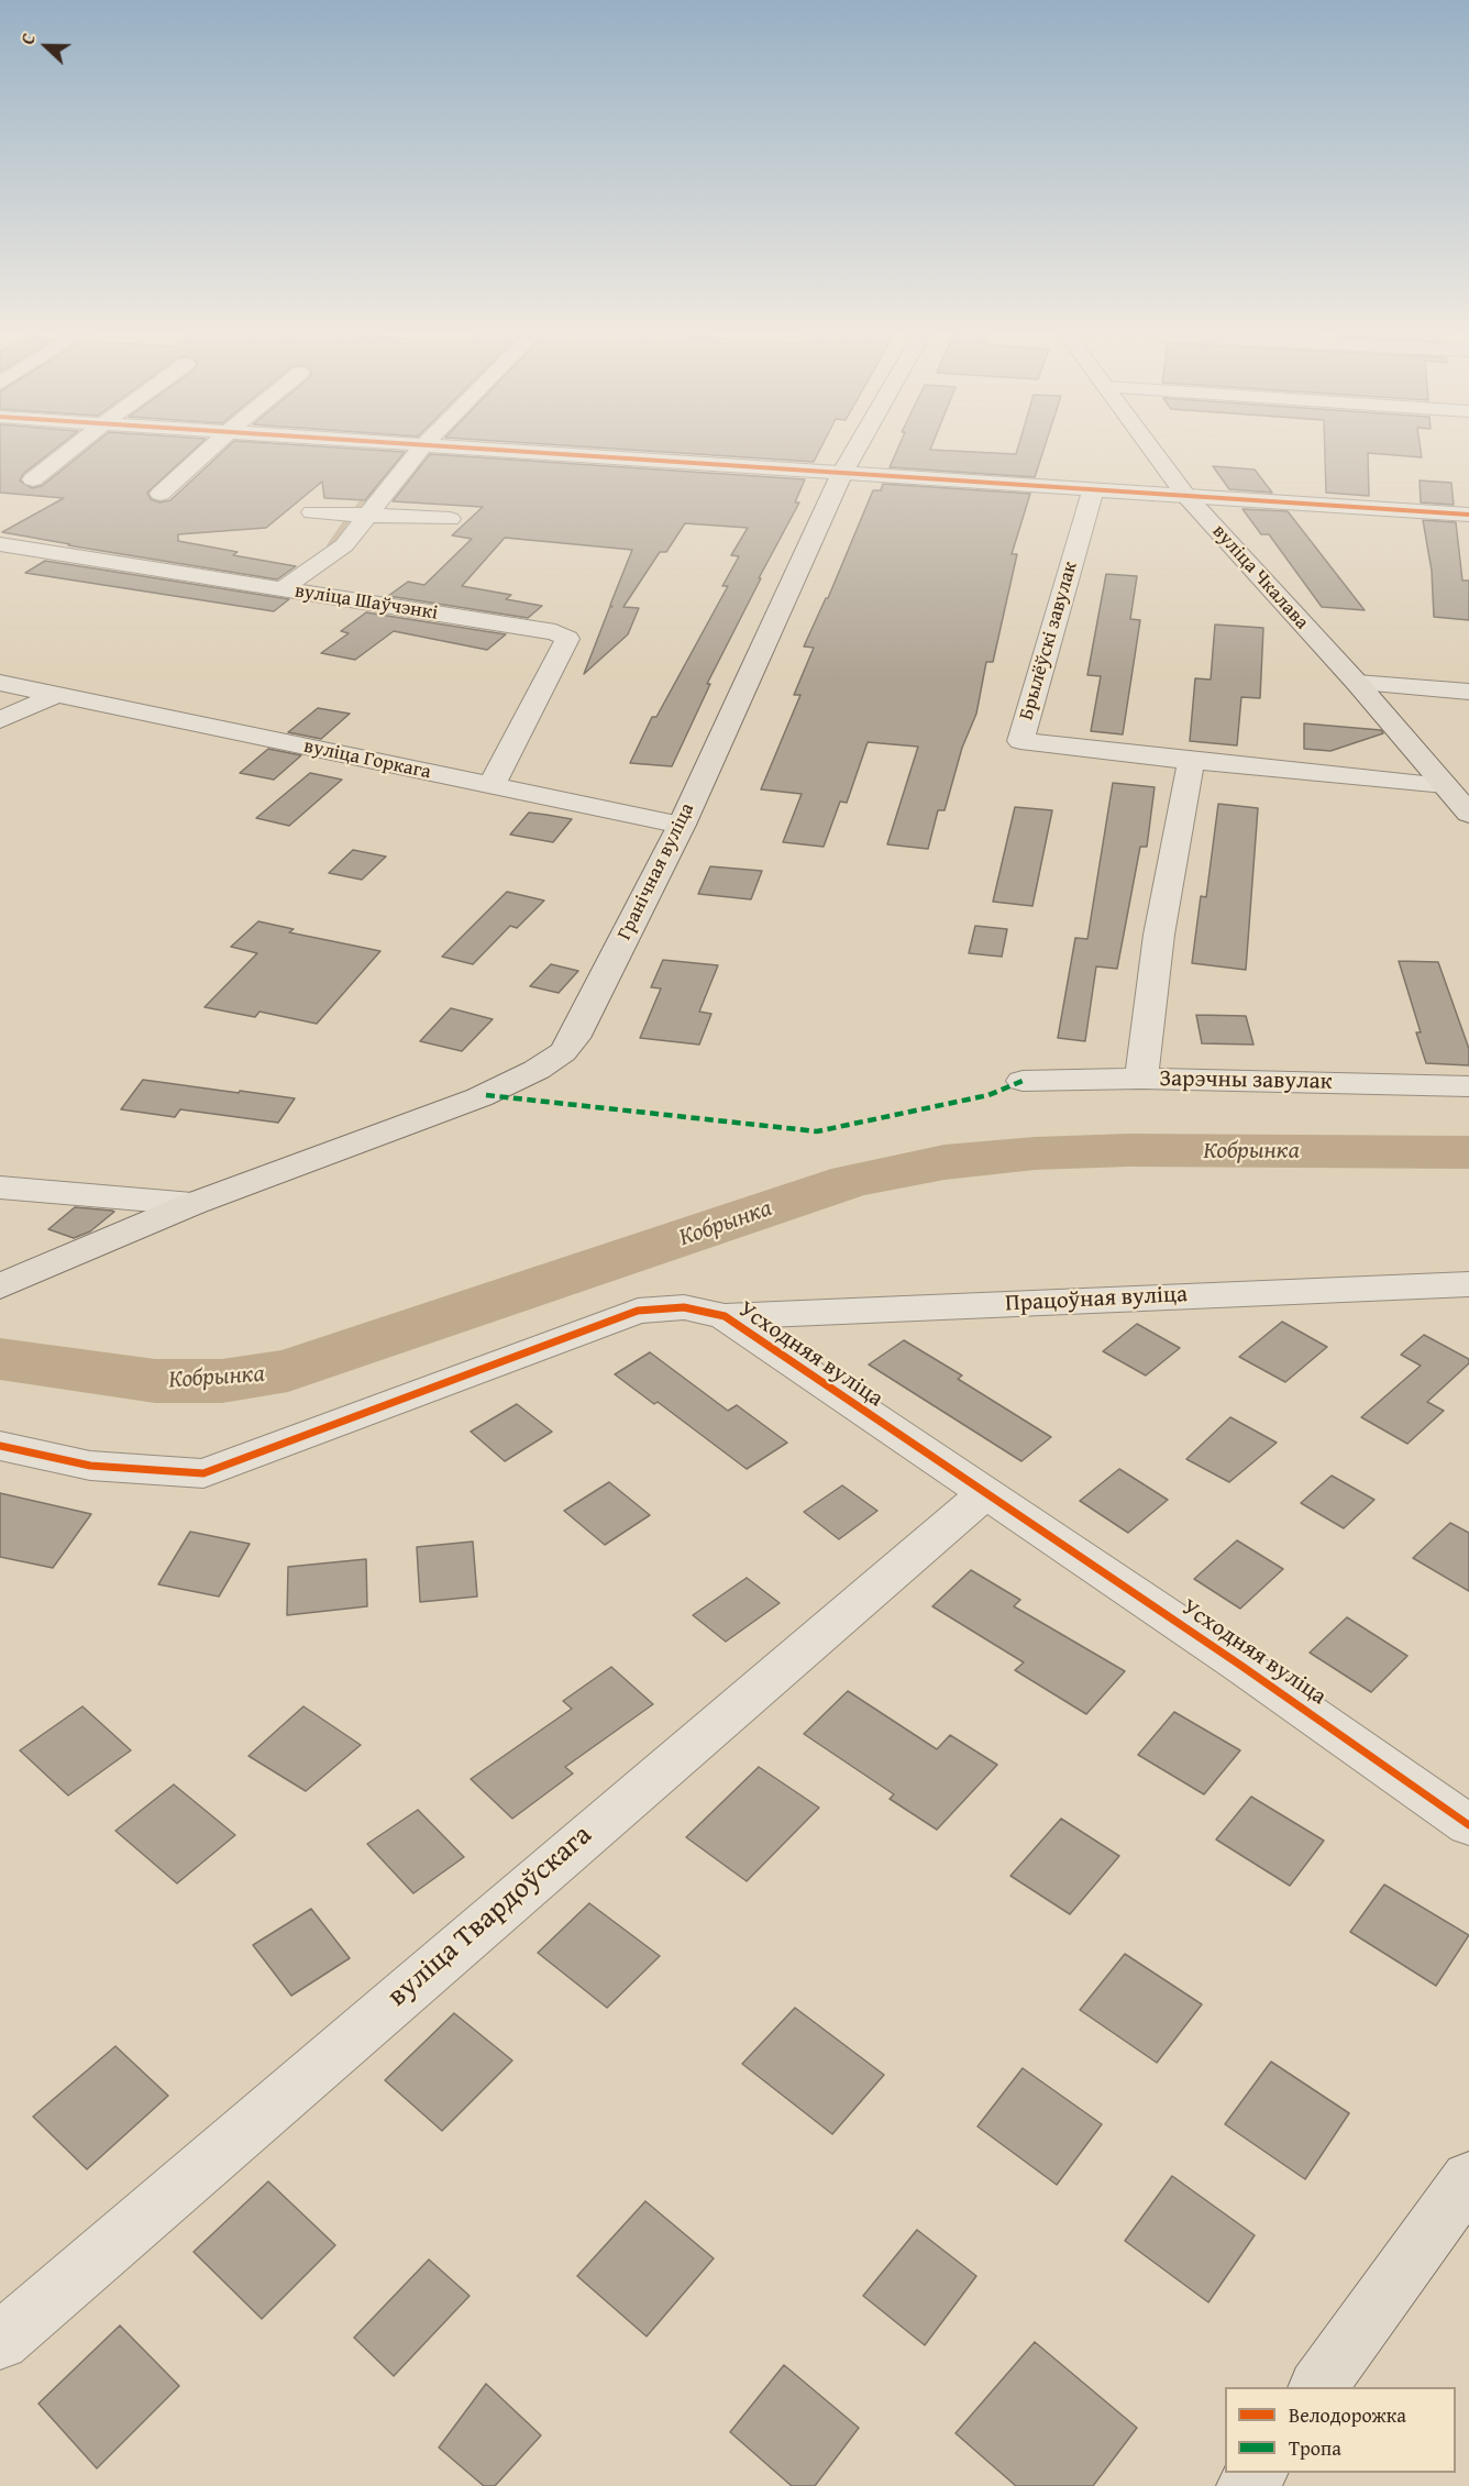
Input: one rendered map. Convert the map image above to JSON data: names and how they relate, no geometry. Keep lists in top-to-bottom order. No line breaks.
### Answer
{"streets":{"main road":["вуліца Чкалава","Гранічная вуліца"],"street":["вуліца Шаўчэнкі","Брылёўскі завулак","вуліца Горкага","Зарэчны завулак","Працоўная вуліца","Усходняя вуліца","вуліца Твардоўскага"]},"crossings":[["вуліца Чкалава","Брылёўскі завулак"],["вуліца Шаўчэнкі","вуліца Горкага"],["вуліца Горкага","Гранічная вуліца"],["Працоўная вуліца","Усходняя вуліца"],["Усходняя вуліца","вуліца Твардоўскага"]],"water":["Кобрынка"],"legend":["Велодорожка","Тропа"],"north":"left"}
